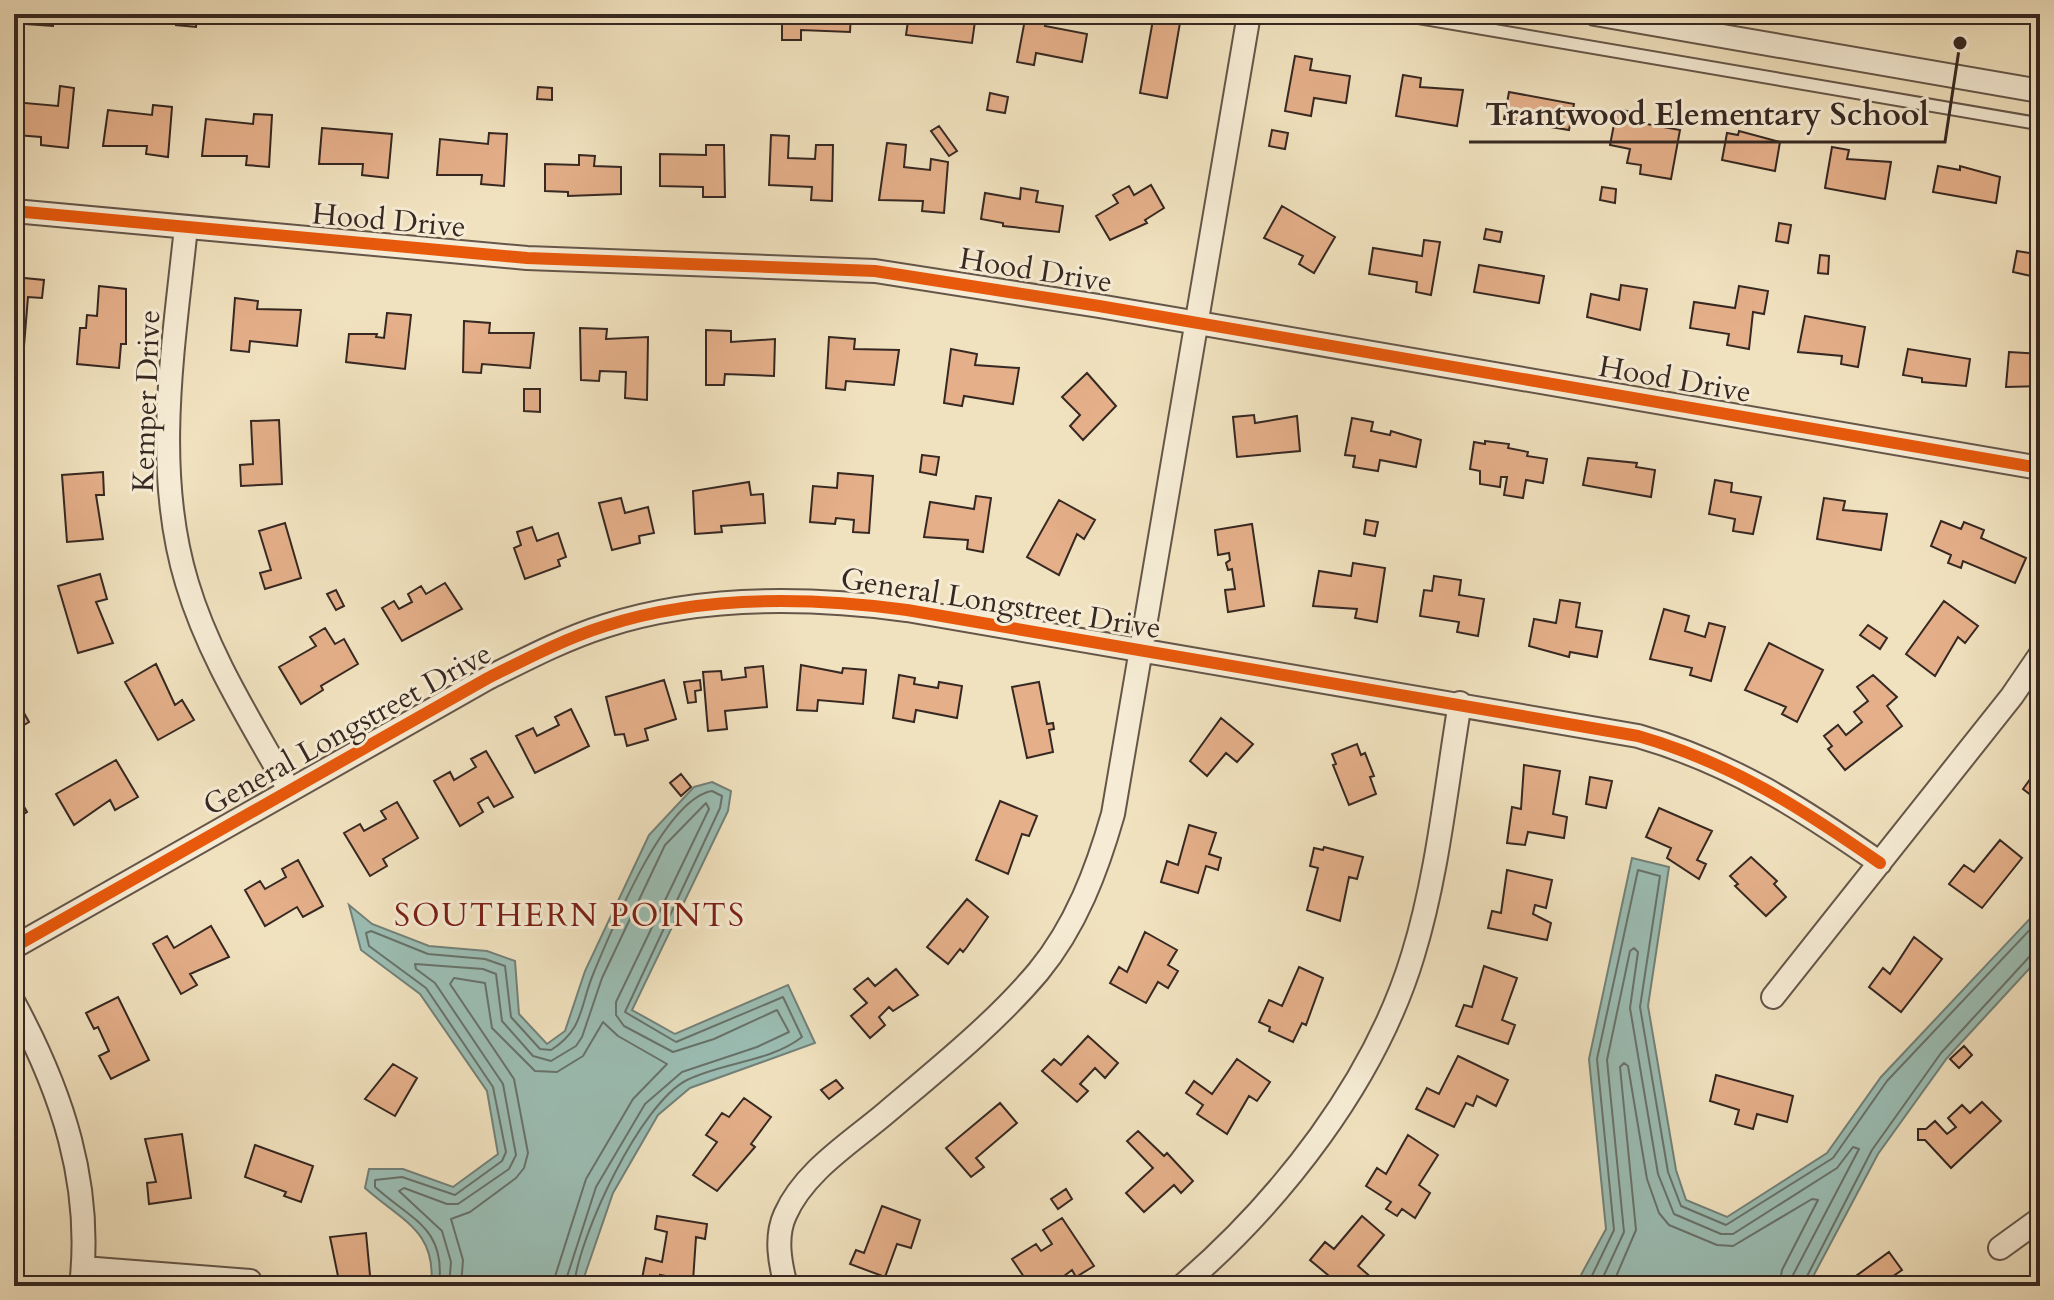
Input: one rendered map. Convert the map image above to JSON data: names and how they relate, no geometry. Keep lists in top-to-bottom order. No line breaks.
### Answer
{"streets":{"street":["Hood Drive","Kemper Drive","General Longstreet Drive"]},"crossings":[["Hood Drive","Kemper Drive"],["Kemper Drive","General Longstreet Drive"]],"districts":["SOUTHERN POINTS"],"places":["Trantwood Elementary School"]}
